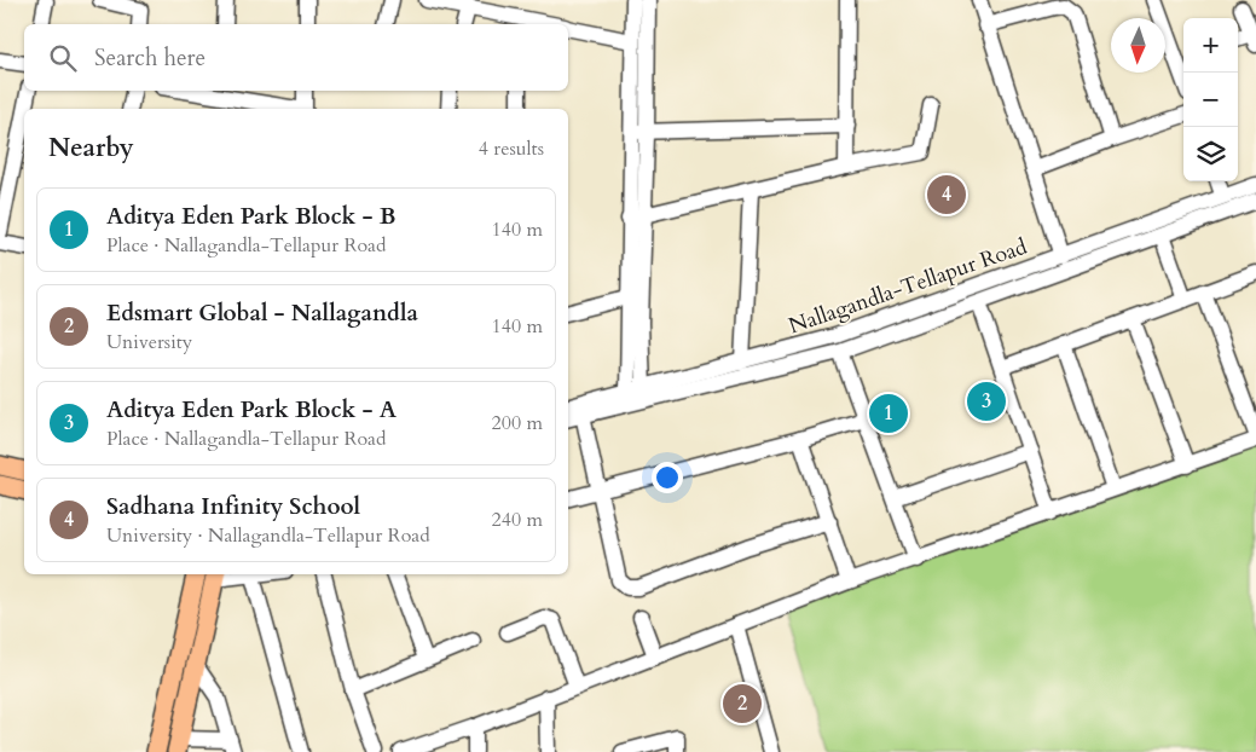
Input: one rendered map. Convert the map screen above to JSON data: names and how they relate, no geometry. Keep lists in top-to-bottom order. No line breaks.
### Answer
{"streets":{"street":["Nallagandla-Tellapur Road"]},"north":"bottom","page":{"map_buttons":["+","−"],"search":"Search here","heading":["Nearby","4 results"],"pins":["4","3","1","2"],"list":[{"mark":"1","name":"Aditya Eden Park Block - B","note":"Place · Nallagandla-Tellapur Road","value":"140 m"},{"mark":"2","name":"Edsmart Global - Nallagandla","note":"University","value":"140 m"},{"mark":"3","name":"Aditya Eden Park Block - A","note":"Place · Nallagandla-Tellapur Road","value":"200 m"},{"mark":"4","name":"Sadhana Infinity School","note":"University · Nallagandla-Tellapur Road","value":"240 m"}]}}
